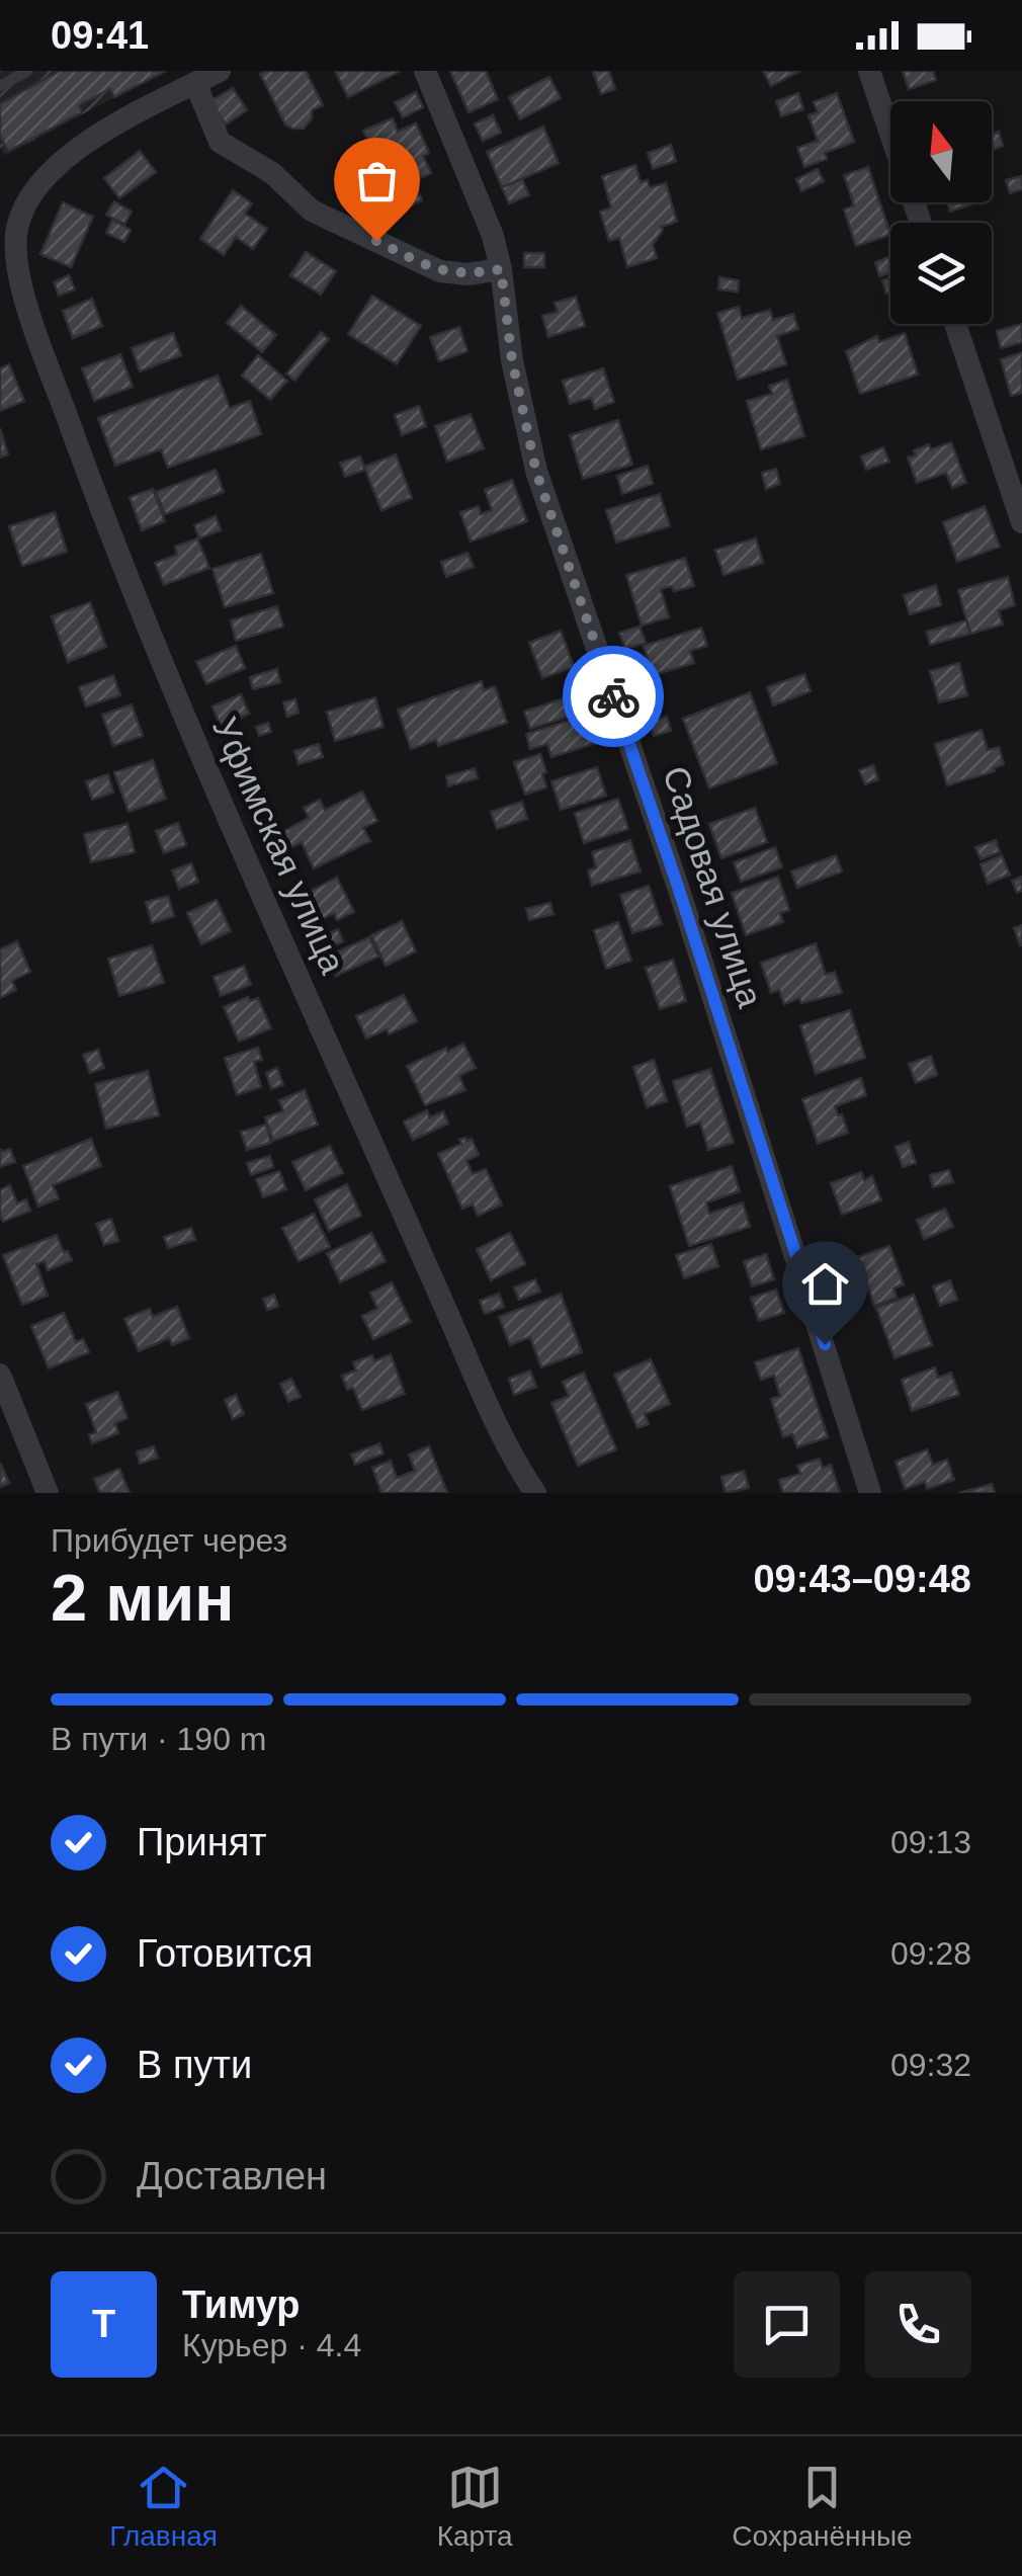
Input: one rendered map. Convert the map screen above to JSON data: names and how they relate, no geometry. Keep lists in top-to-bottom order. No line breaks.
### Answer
{"streets":{"street":["Уфимская улица","Садовая улица"]},"north":"top","page":{"status":"09:41","heading":["2 мин","Прибудет через","09:43–09:48"],"panel":["Тимур","Курьер · 4.4"],"bar":"В пути · 190 m","list":[["Принят","09:13"],["Готовится","09:28"],["В пути","09:32"],"Доставлен"],"round":"Т","tabs":["Главная","Карта","Сохранённые"]}}
